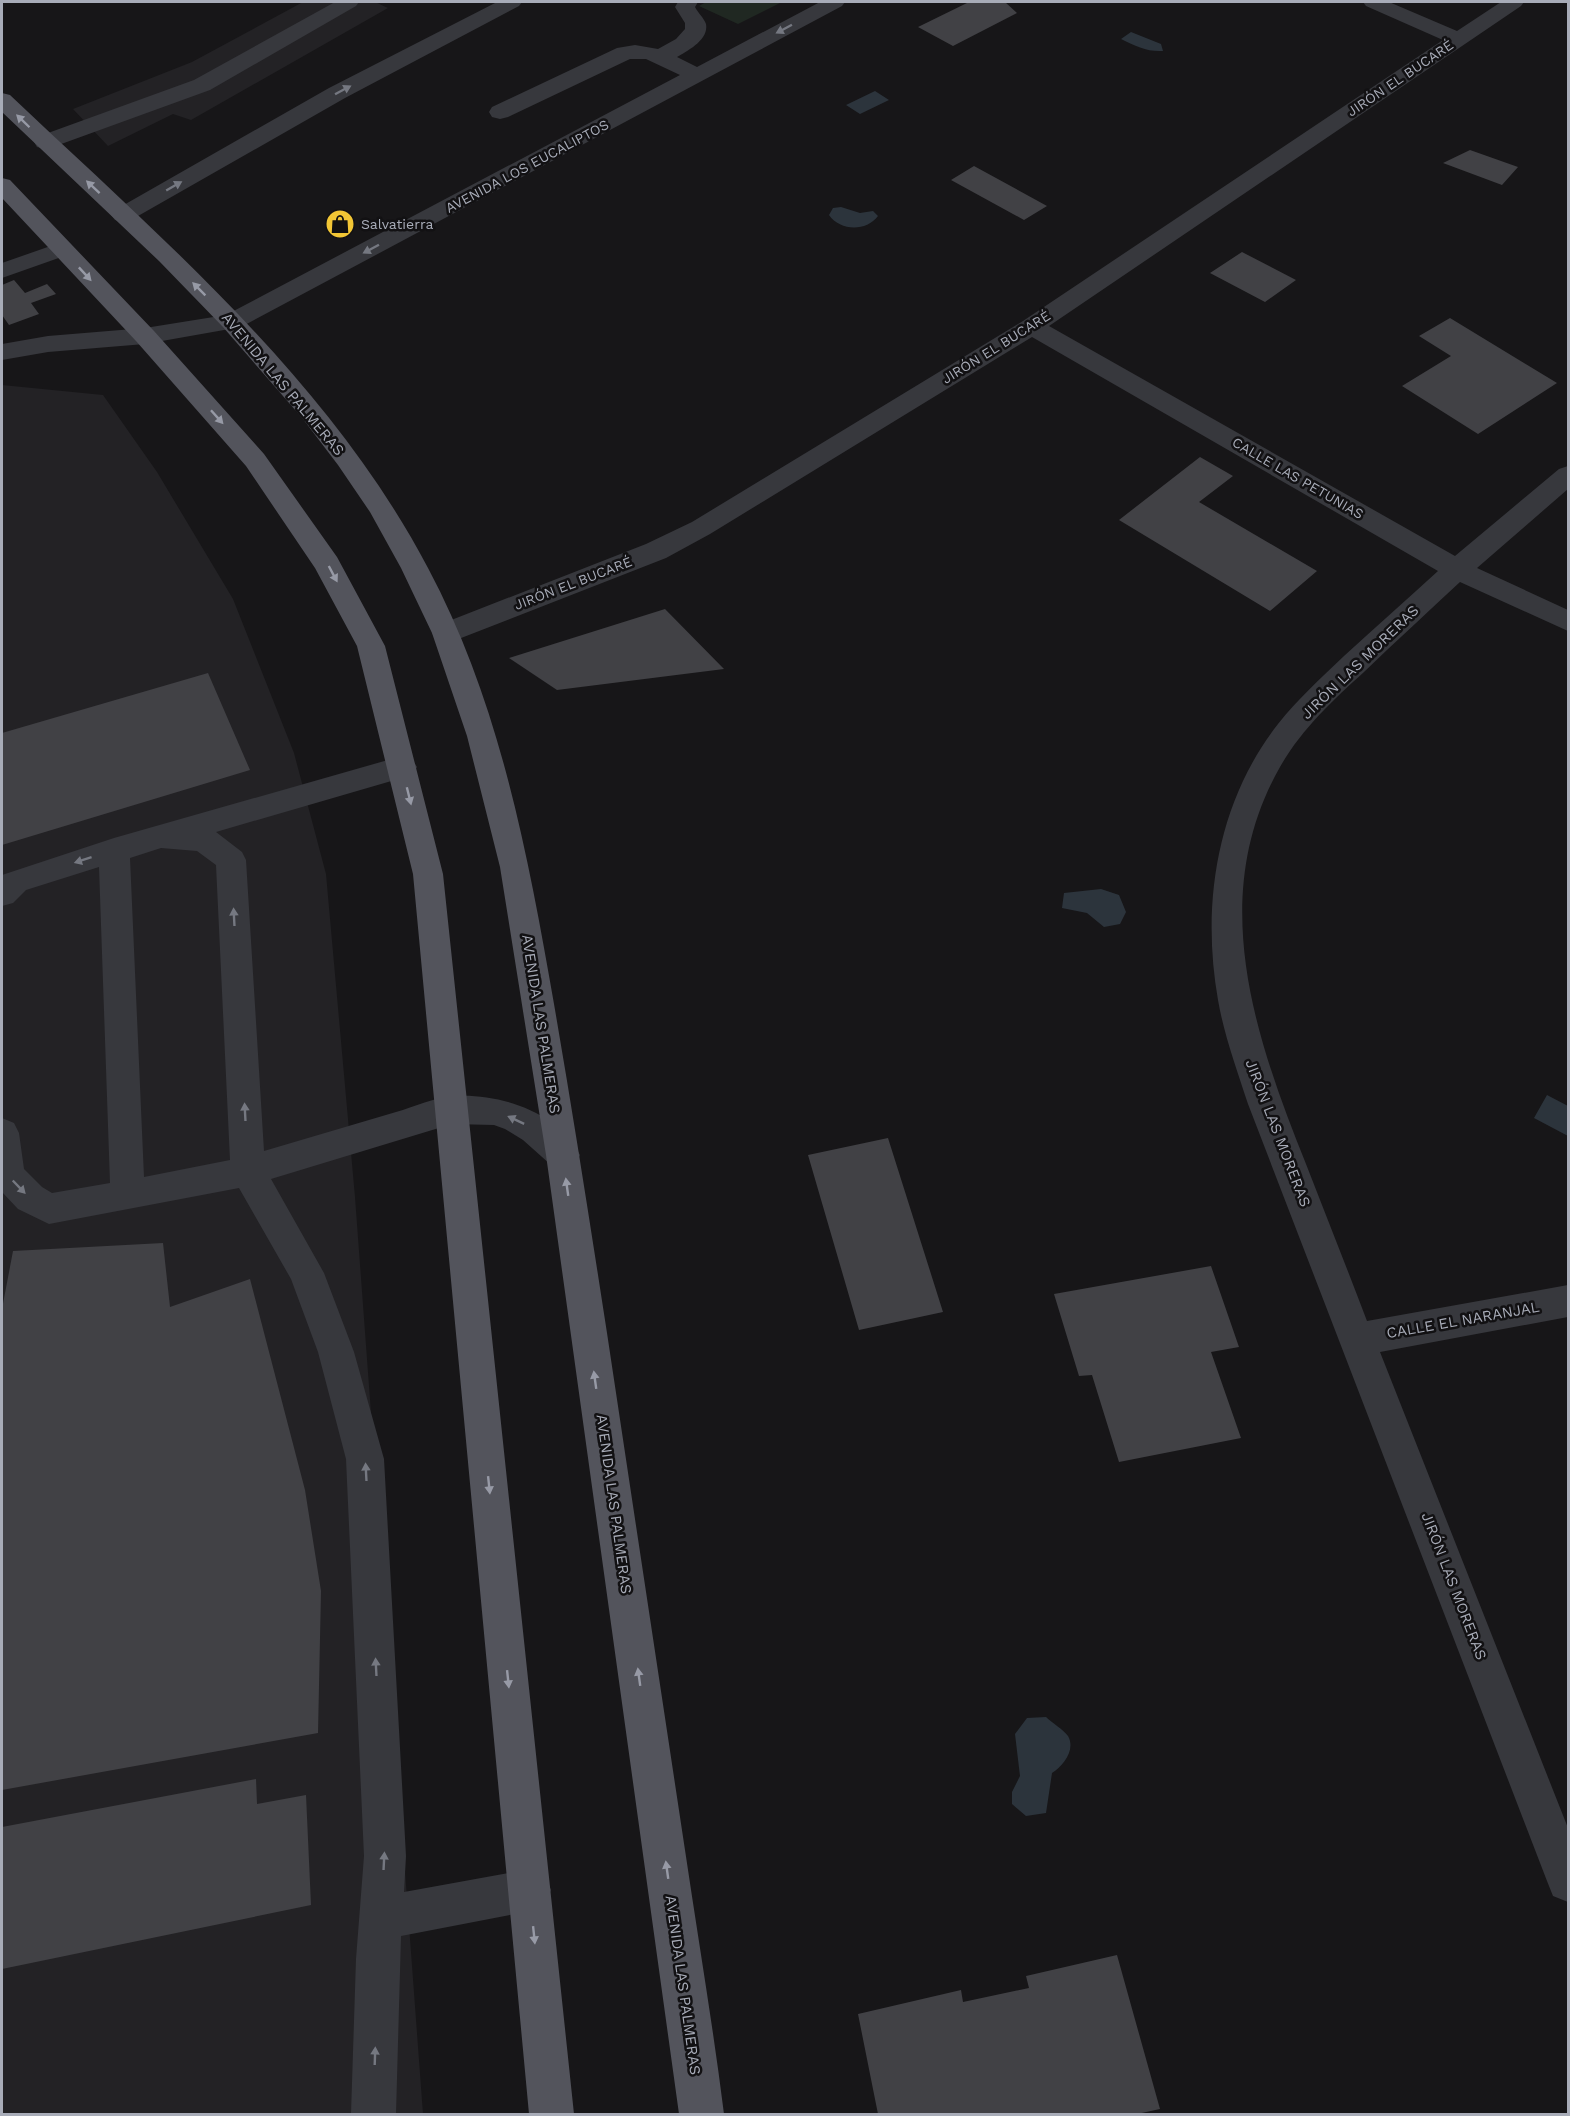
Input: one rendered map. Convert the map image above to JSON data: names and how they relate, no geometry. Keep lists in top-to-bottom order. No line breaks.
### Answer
{"streets":{"main road":["AVENIDA LAS PALMERAS"],"street":["JIRÓN EL BUCARÉ","AVENIDA LOS EUCALIPTOS","CALLE LAS PETUNIAS","JIRÓN LAS MORERAS","CALLE EL NARANJAL"]},"crossings":[["JIRÓN EL BUCARÉ","AVENIDA LAS PALMERAS"],["JIRÓN EL BUCARÉ","CALLE LAS PETUNIAS"],["AVENIDA LOS EUCALIPTOS","AVENIDA LAS PALMERAS"],["CALLE LAS PETUNIAS","JIRÓN LAS MORERAS"],["JIRÓN LAS MORERAS","CALLE EL NARANJAL"]],"places":{"shop":["Salvatierra"]}}
